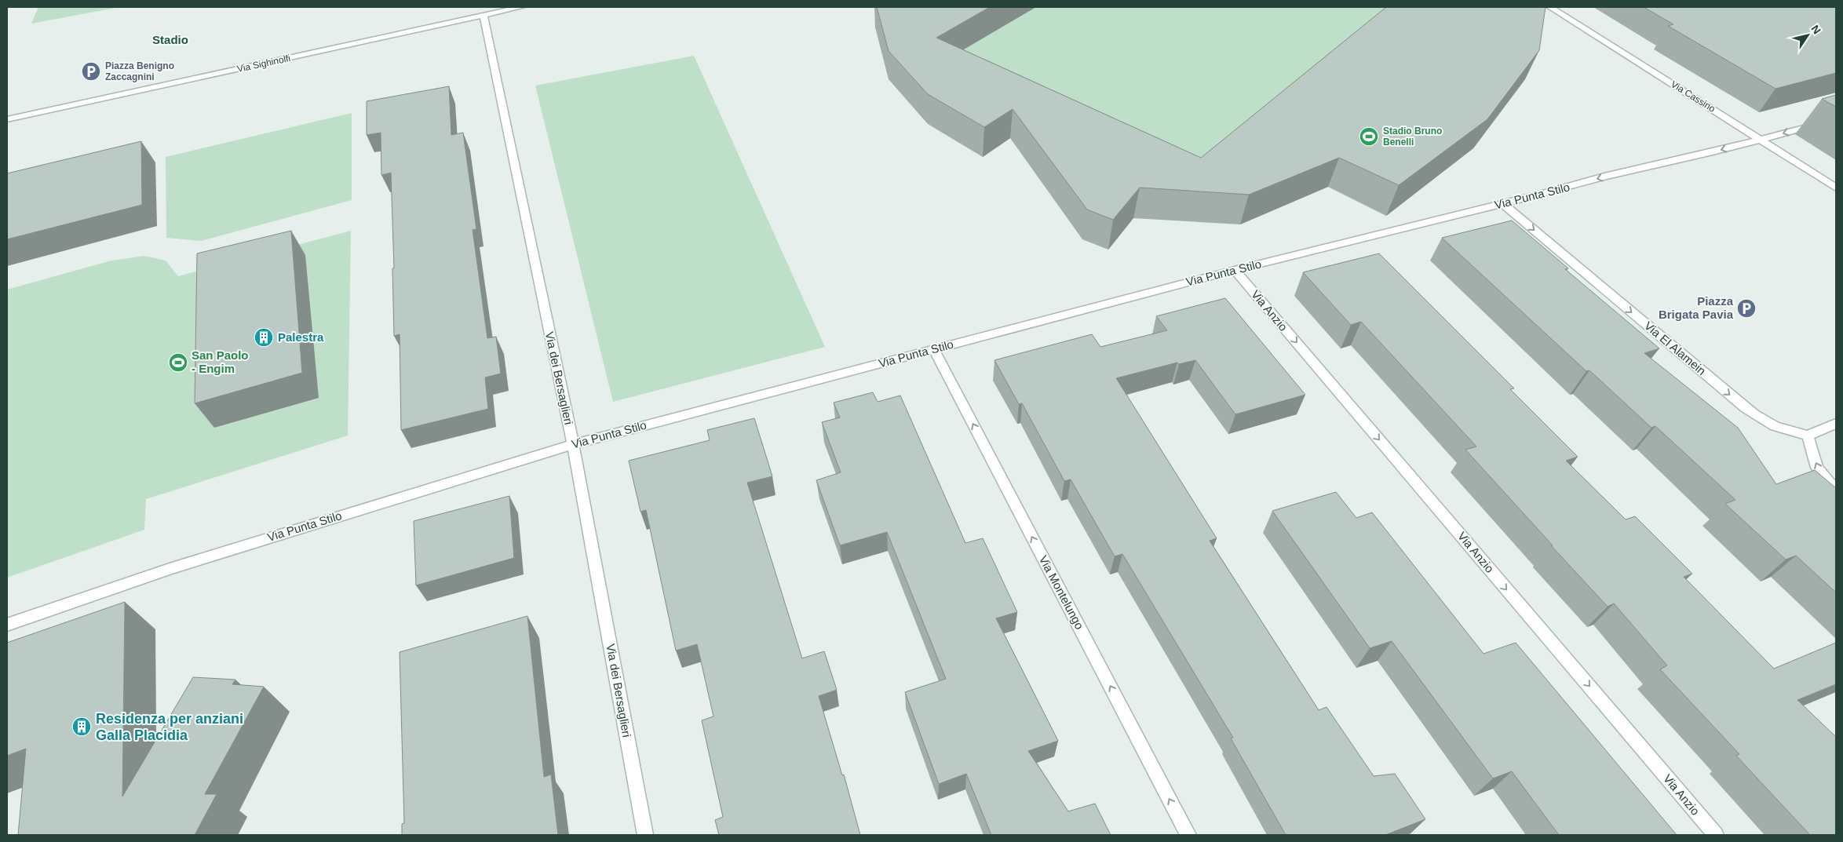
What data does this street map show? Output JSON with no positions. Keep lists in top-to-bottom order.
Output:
{
  "streets": {
    "street": [
      "Via Sighinolfi",
      "Via Cassino",
      "Via Punta Stilo",
      "Via Anzio",
      "Via El Alamein",
      "Via dei Bersaglieri",
      "Via Montelungo"
    ]
  },
  "crossings": [
    ["Via Sighinolfi", "Via dei Bersaglieri"],
    ["Via Cassino", "Via Punta Stilo"],
    ["Via Punta Stilo", "Via Anzio"],
    ["Via Punta Stilo", "Via El Alamein"],
    ["Via Punta Stilo", "Via dei Bersaglieri"],
    ["Via Punta Stilo", "Via Montelungo"]
  ],
  "one_way": ["Via Anzio", "Via El Alamein", "Via Montelungo"],
  "districts": ["Stadio"],
  "places": {
    "parking": ["Piazza Benigno Zaccagnini", "Piazza Brigata Pavia"],
    "sports": ["Stadio Bruno Benelli", "San Paolo - Engim"],
    "building": ["Palestra", "Residenza per anziani Galla Placidia"]
  },
  "north": "top right"
}
